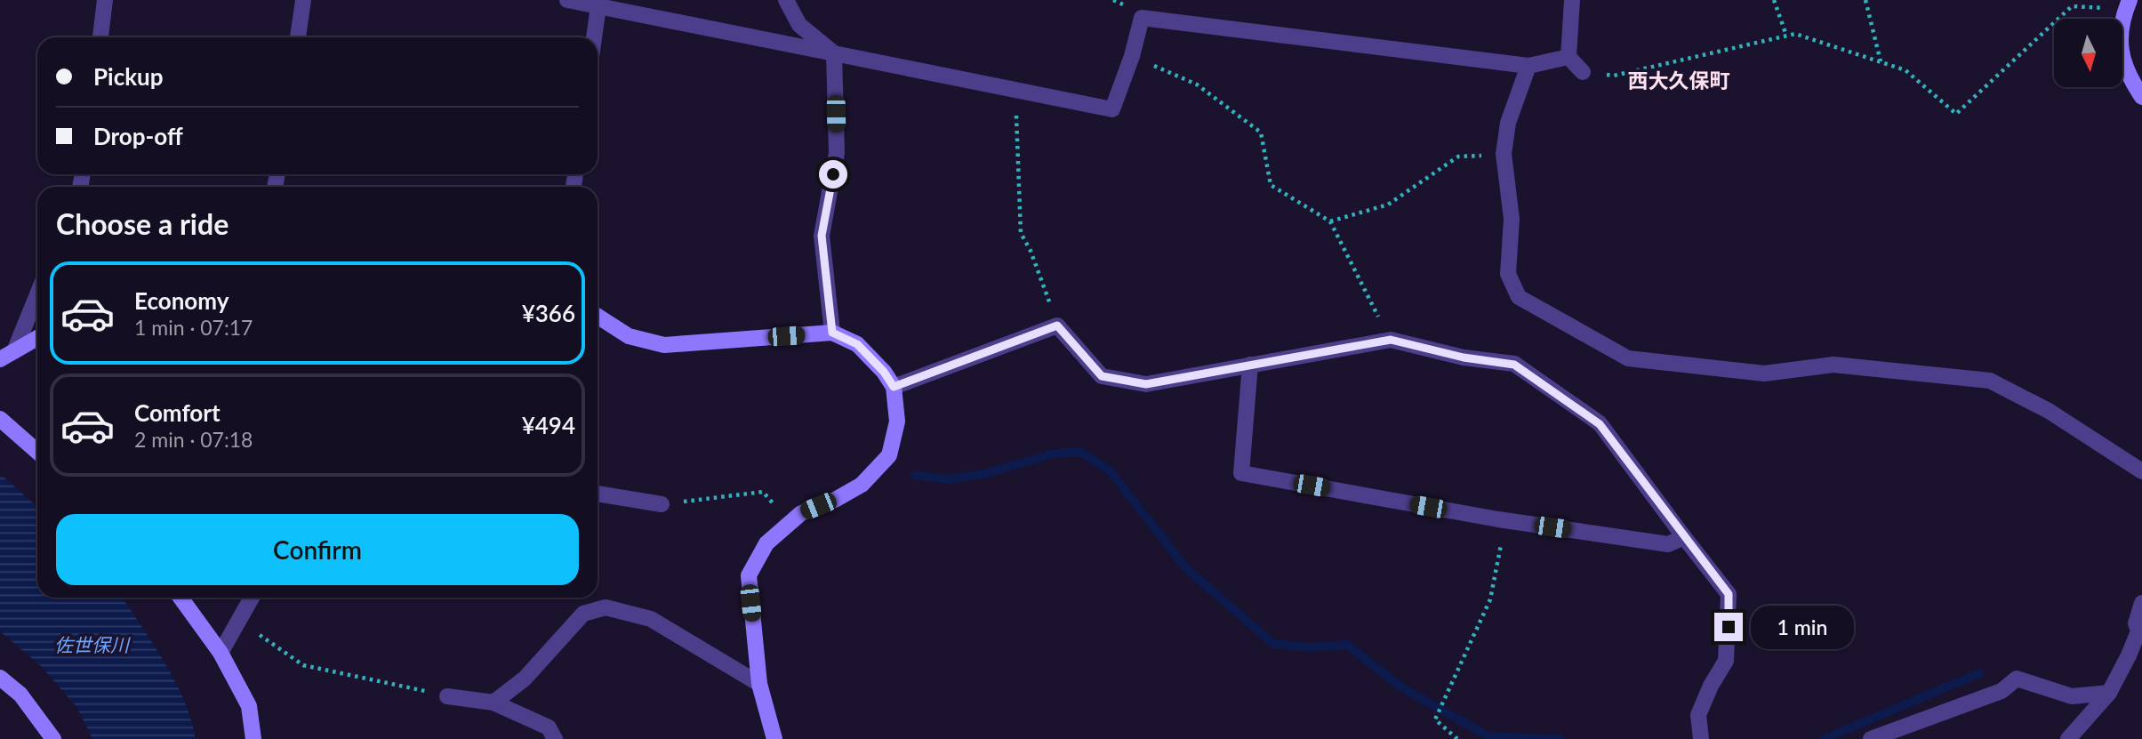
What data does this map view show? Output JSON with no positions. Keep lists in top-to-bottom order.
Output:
{
  "districts": ["西大久保町"],
  "water": ["佐世保川"],
  "north": "bottom",
  "page": {
    "banner": ["Pickup", "Drop-off"],
    "heading": "Choose a ride",
    "list": [
      {
        "name": "Economy",
        "note": "1 min · 07:17",
        "value": "¥366"
      },
      {
        "name": "Comfort",
        "note": "2 min · 07:18",
        "value": "¥494"
      }
    ],
    "buttons": "Confirm",
    "bubble": "1 min"
  }
}
